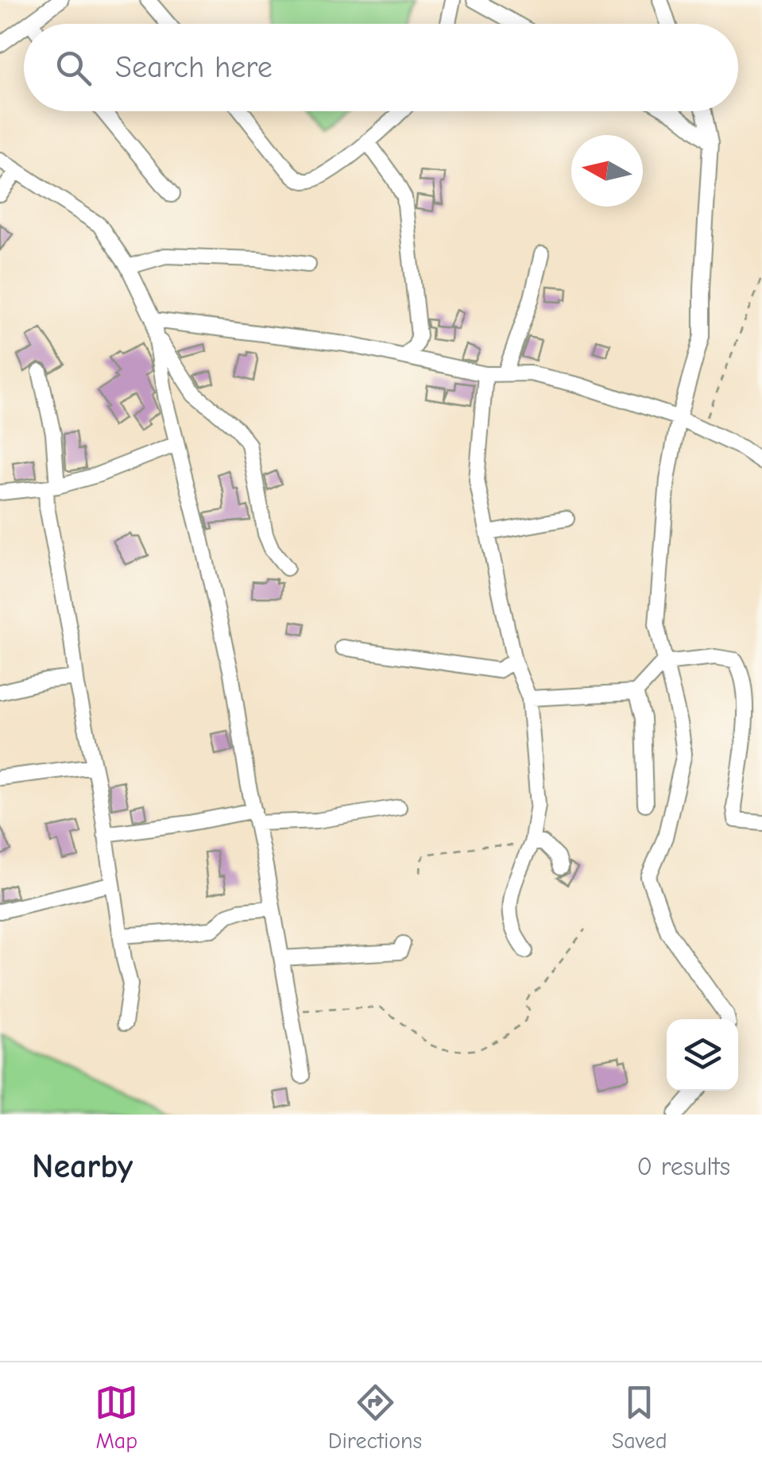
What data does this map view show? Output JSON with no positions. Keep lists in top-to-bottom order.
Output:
{
  "north": "left",
  "page": {
    "search": "Search here",
    "heading": ["Nearby", "0 results"],
    "nav": ["Map", "Directions", "Saved"]
  }
}
